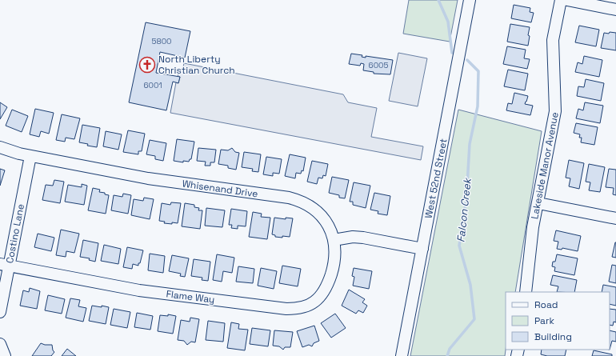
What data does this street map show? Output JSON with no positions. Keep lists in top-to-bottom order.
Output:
{
  "streets": {
    "street": [
      "Lakeside Manor Avenue",
      "West 52nd Street",
      "Whisenand Drive",
      "Costino Lane",
      "Flame Way"
    ]
  },
  "crossings": [
    ["Whisenand Drive", "Costino Lane"],
    ["Whisenand Drive", "Flame Way"],
    ["Costino Lane", "Flame Way"]
  ],
  "water": ["Falcon Creek"],
  "places": {
    "church": ["North Liberty Christian Church"]
  },
  "house_numbers": ["5800", "6005", "6001"],
  "legend": ["Road", "Park", "Building"]
}
